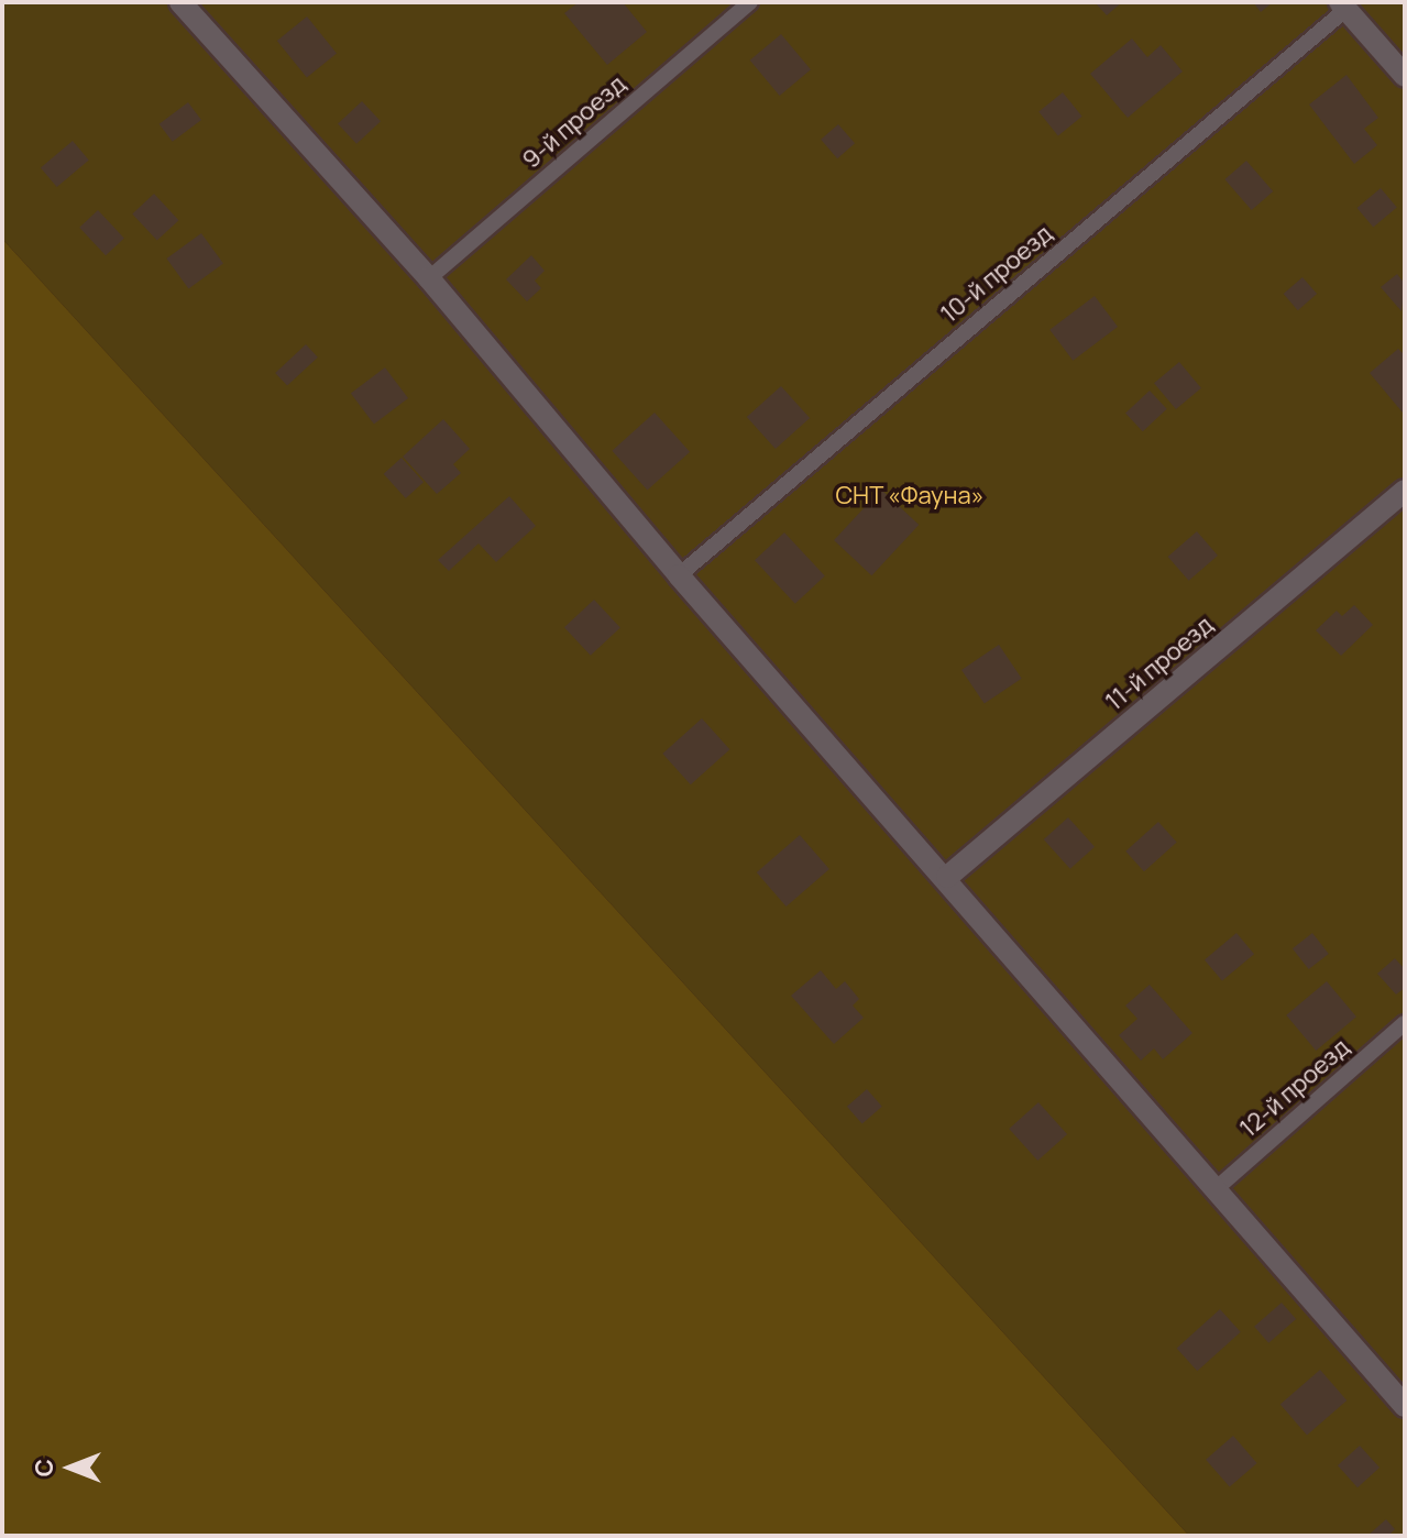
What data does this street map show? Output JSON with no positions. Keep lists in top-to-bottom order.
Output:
{
  "streets": {
    "street": ["11-й проезд"],
    "lane": ["9-й проезд", "10-й проезд", "12-й проезд"]
  },
  "parks": ["СНТ «Фауна»"],
  "north": "left"
}
